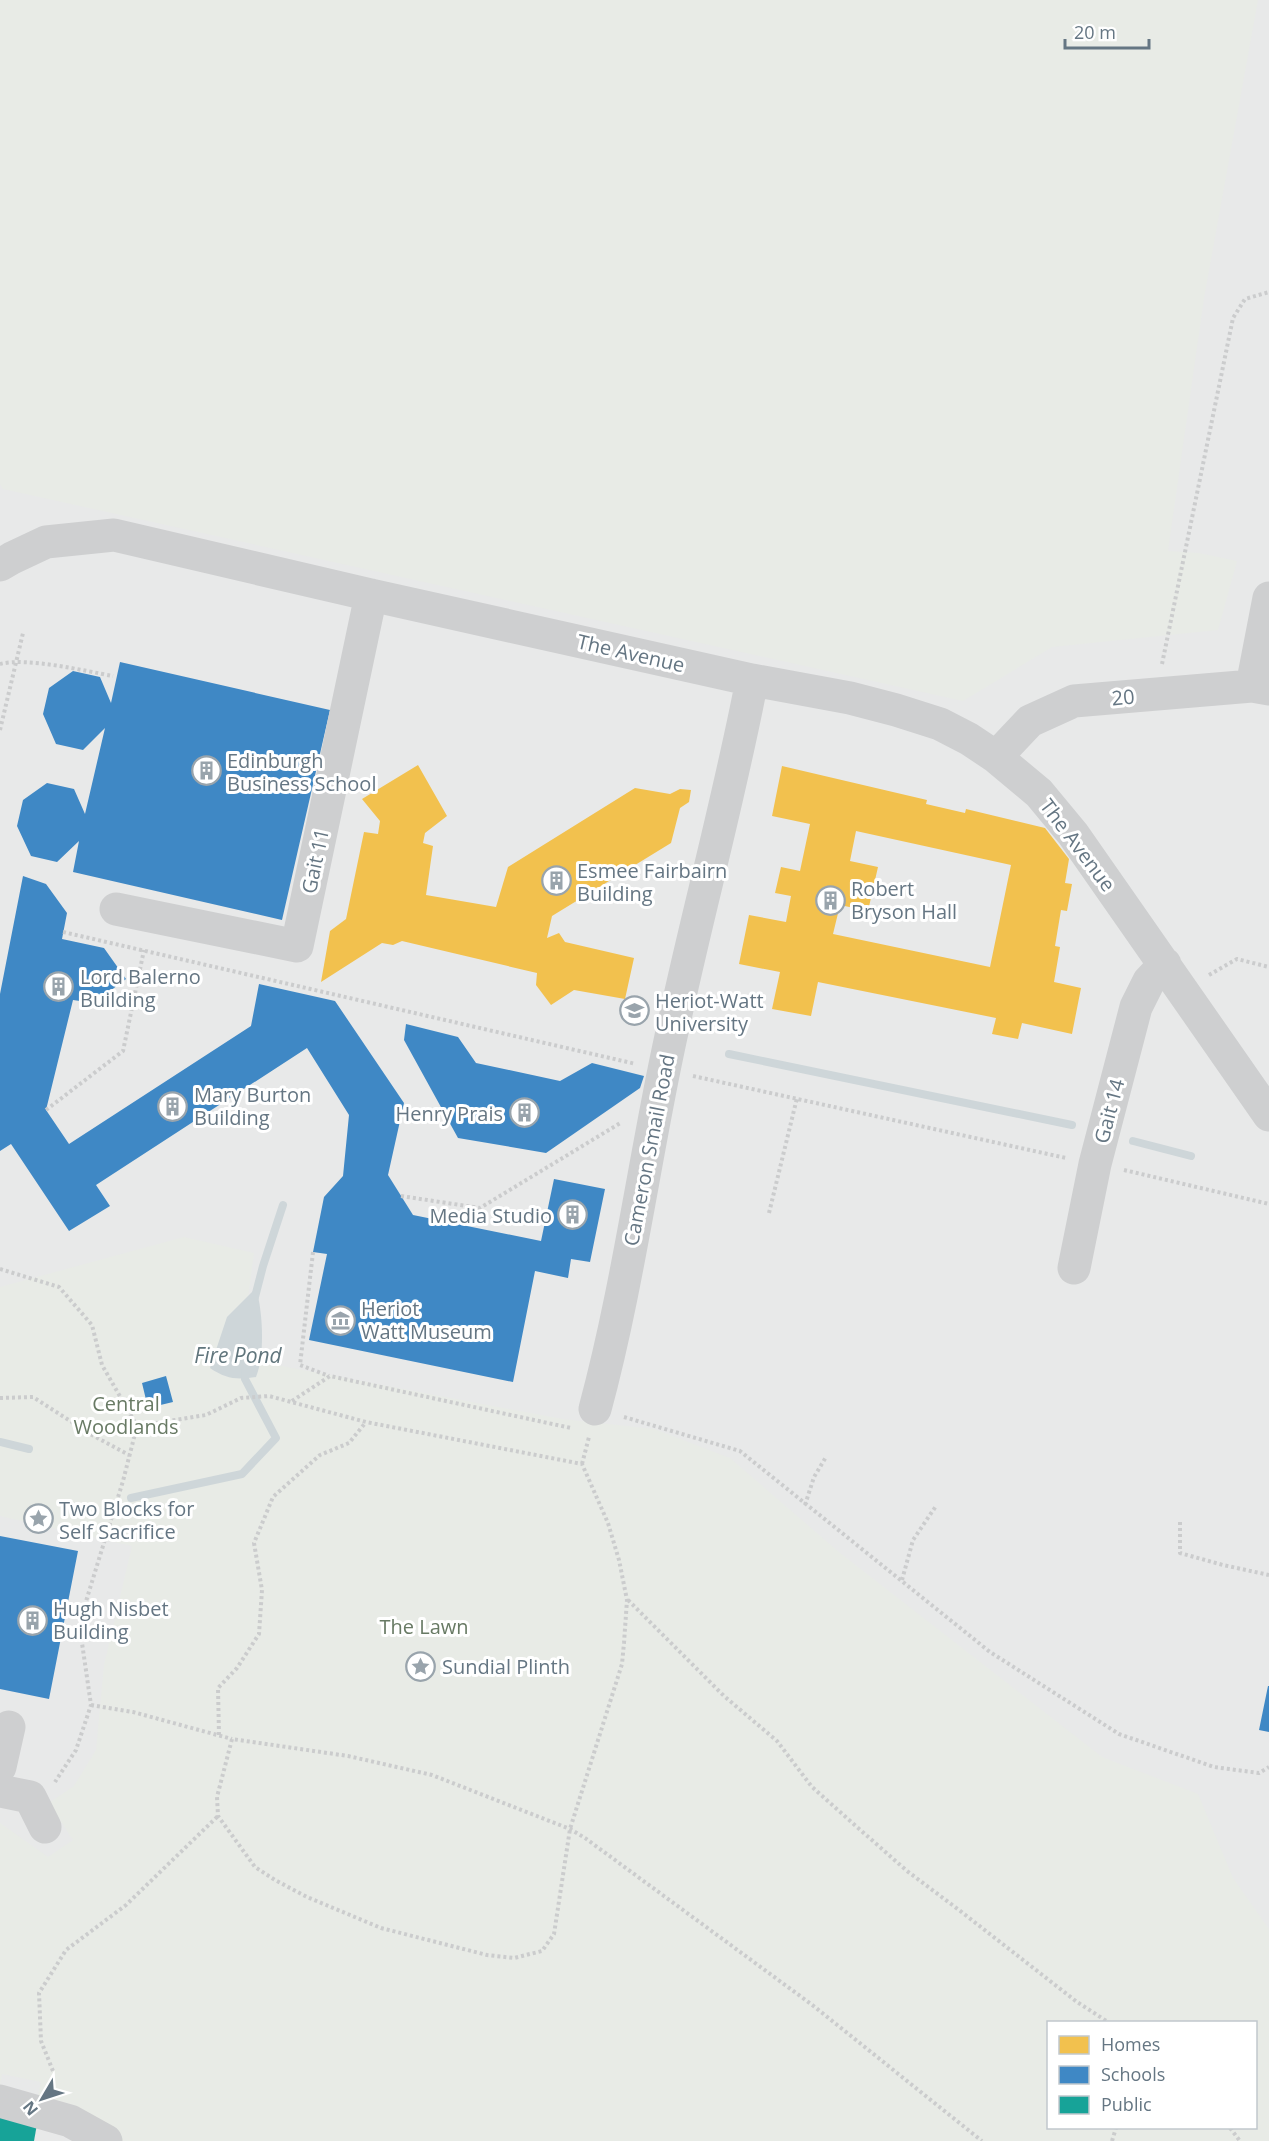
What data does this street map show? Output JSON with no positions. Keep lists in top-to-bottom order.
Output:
{
  "streets": {
    "street": [
      "The Avenue",
      "20",
      "Gait 11",
      "Gait 14",
      "Cameron Smail Road"
    ]
  },
  "crossings": [
    ["The Avenue", "20"],
    ["The Avenue", "Gait 11"],
    ["The Avenue", "Gait 14"],
    ["The Avenue", "Cameron Smail Road"]
  ],
  "water": ["Fire Pond"],
  "parks": ["Central Woodlands", "The Lawn"],
  "places": {
    "building": [
      "Edinburgh Business School",
      "Esmee Fairbairn Building",
      "Robert Bryson Hall",
      "Lord Balerno Building",
      "Mary Burton Building",
      "Henry Prais",
      "Media Studio",
      "Hugh Nisbet Building"
    ],
    "school or university": ["Heriot-Watt University"],
    "museum": ["Heriot Watt Museum"],
    "place": ["Two Blocks for Self Sacrifice", "Sundial Plinth"]
  },
  "legend": ["Homes", "Schools", "Public"],
  "scale_bar": "20 m",
  "north": "bottom left"
}
